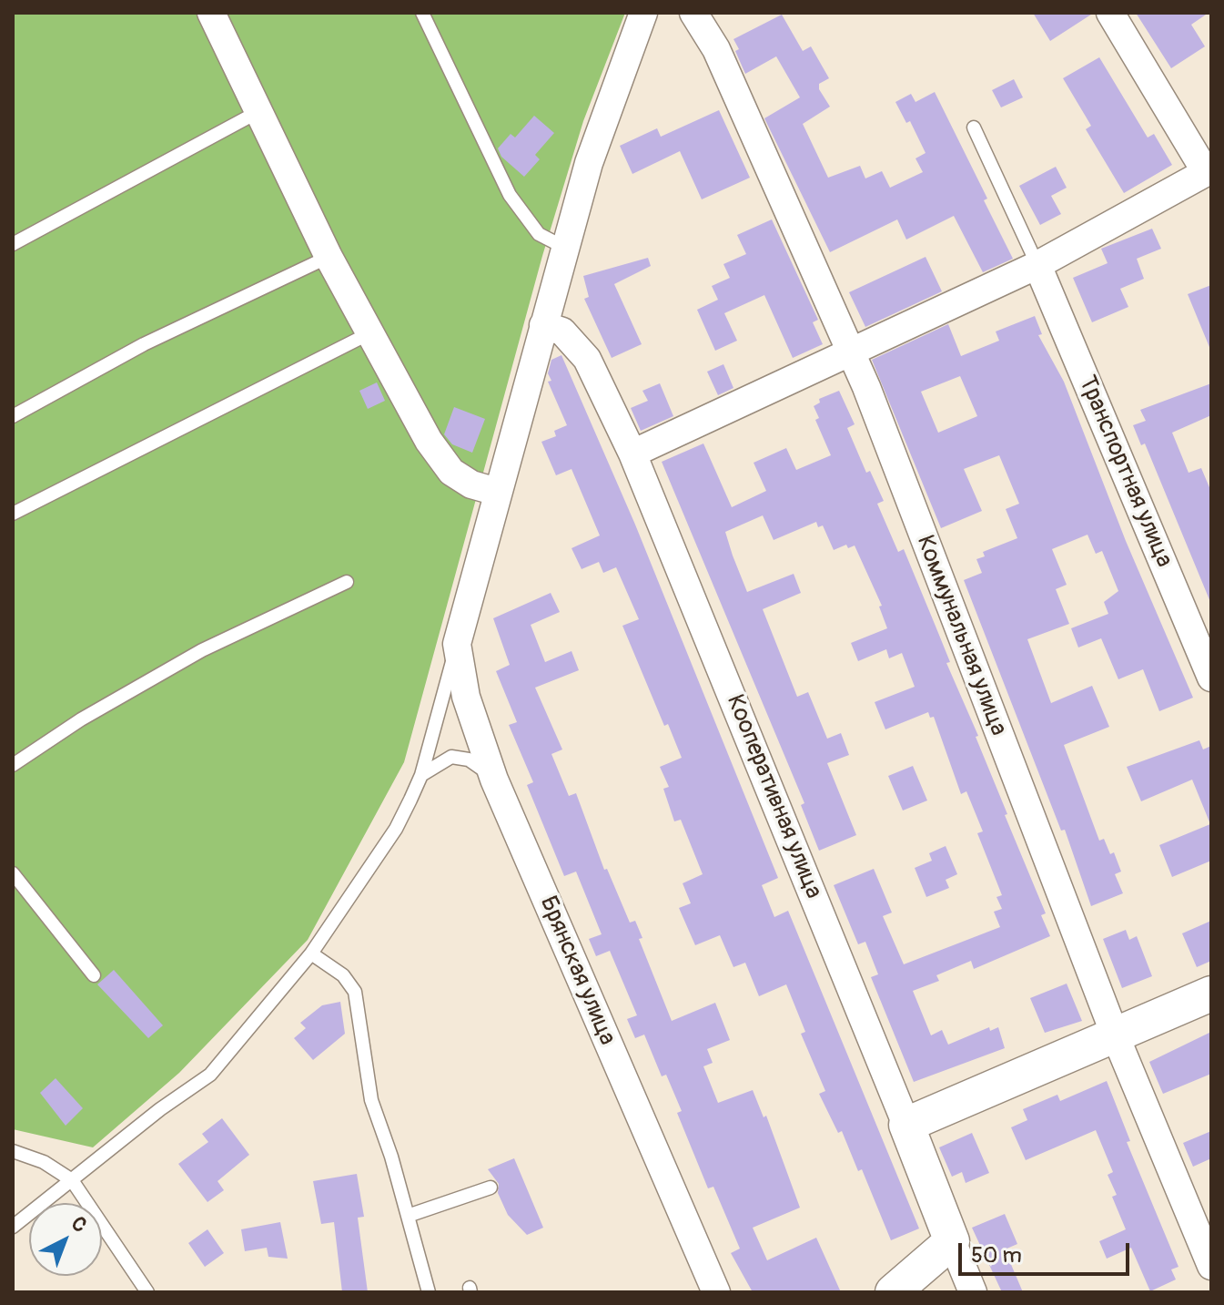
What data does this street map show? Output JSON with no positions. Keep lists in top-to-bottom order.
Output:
{
  "streets": {
    "street": [
      "Транспортная улица",
      "Коммунальная улица",
      "Кооперативная улица",
      "Брянская улица"
    ]
  },
  "scale_bar": "50 m",
  "north": "top right"
}
